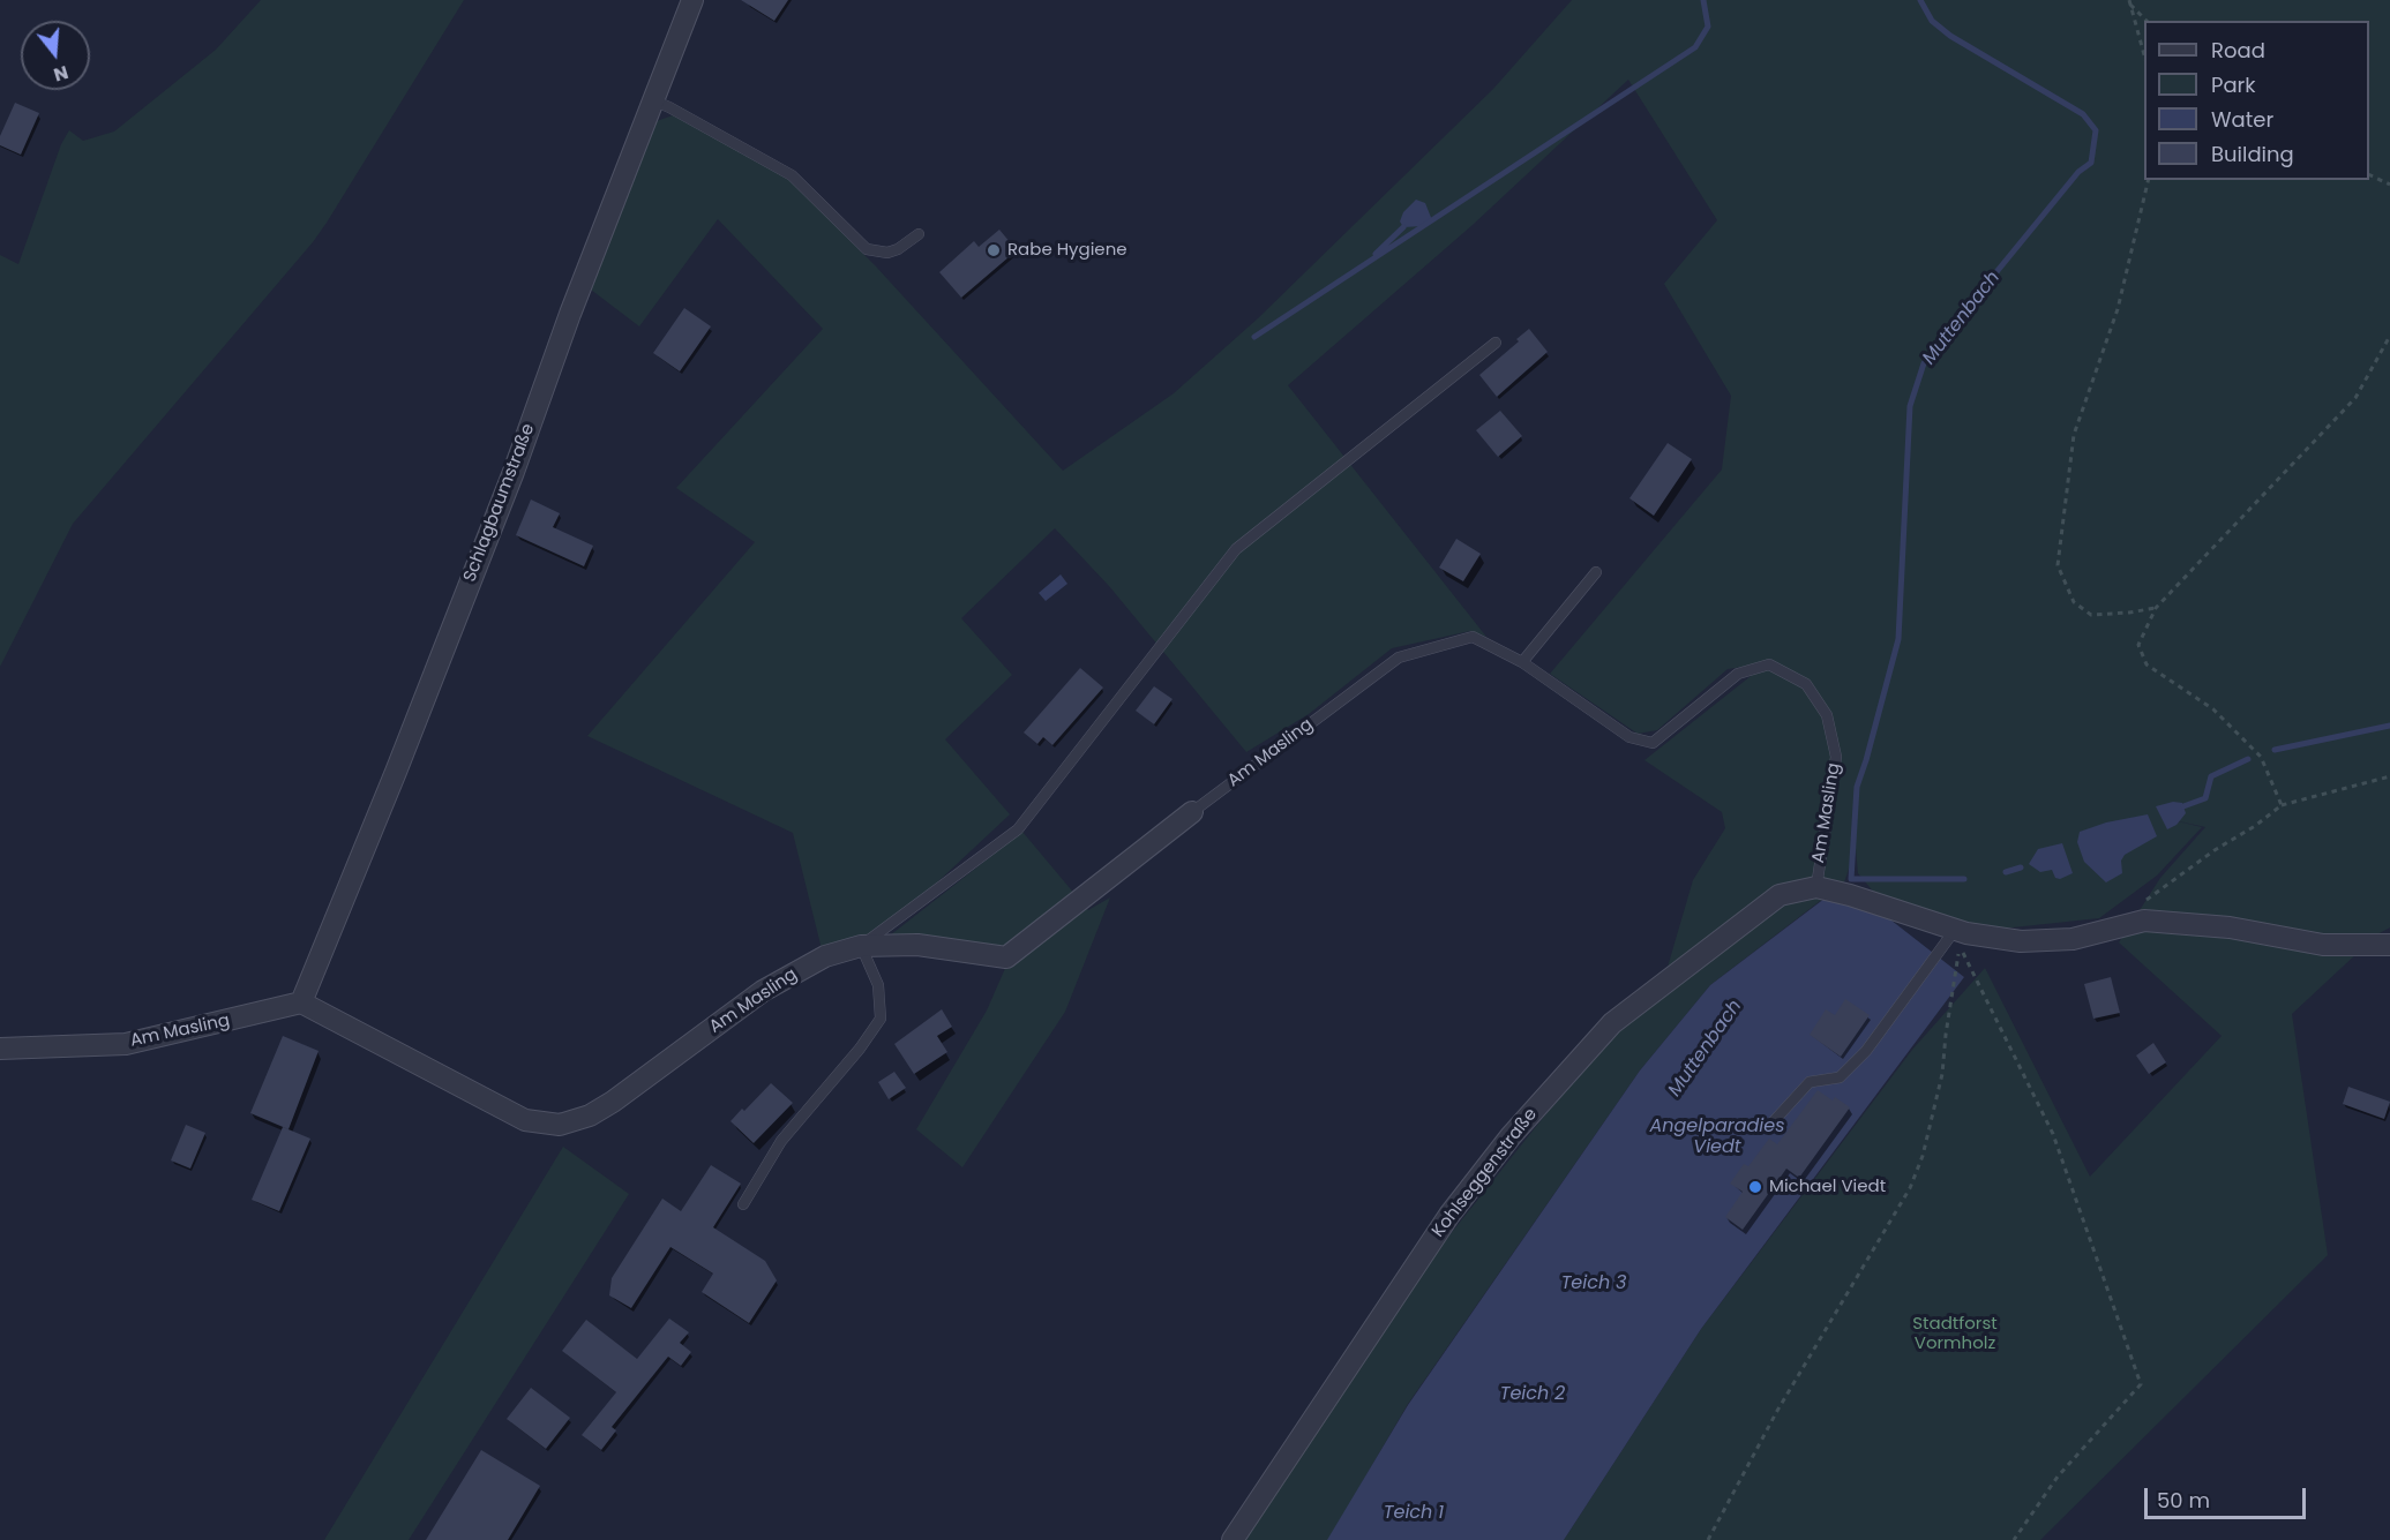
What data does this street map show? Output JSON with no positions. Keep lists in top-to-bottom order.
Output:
{
  "streets": {
    "street": ["Schlagbaumstraße", "Am Masling", "Kohlseggenstraße"]
  },
  "crossings": [
    ["Schlagbaumstraße", "Am Masling"],
    ["Am Masling", "Kohlseggenstraße"]
  ],
  "water": [
    "Muttenbach",
    "Angelparadies Viedt",
    "Teich 3",
    "Teich 2",
    "Teich 1"
  ],
  "parks": ["Stadtforst Vormholz"],
  "places": ["Rabe Hygiene", "Michael Viedt"],
  "legend": [
    "Road",
    "Park",
    "Water",
    "Building"
  ],
  "scale_bar": "50 m",
  "north": "bottom"
}
